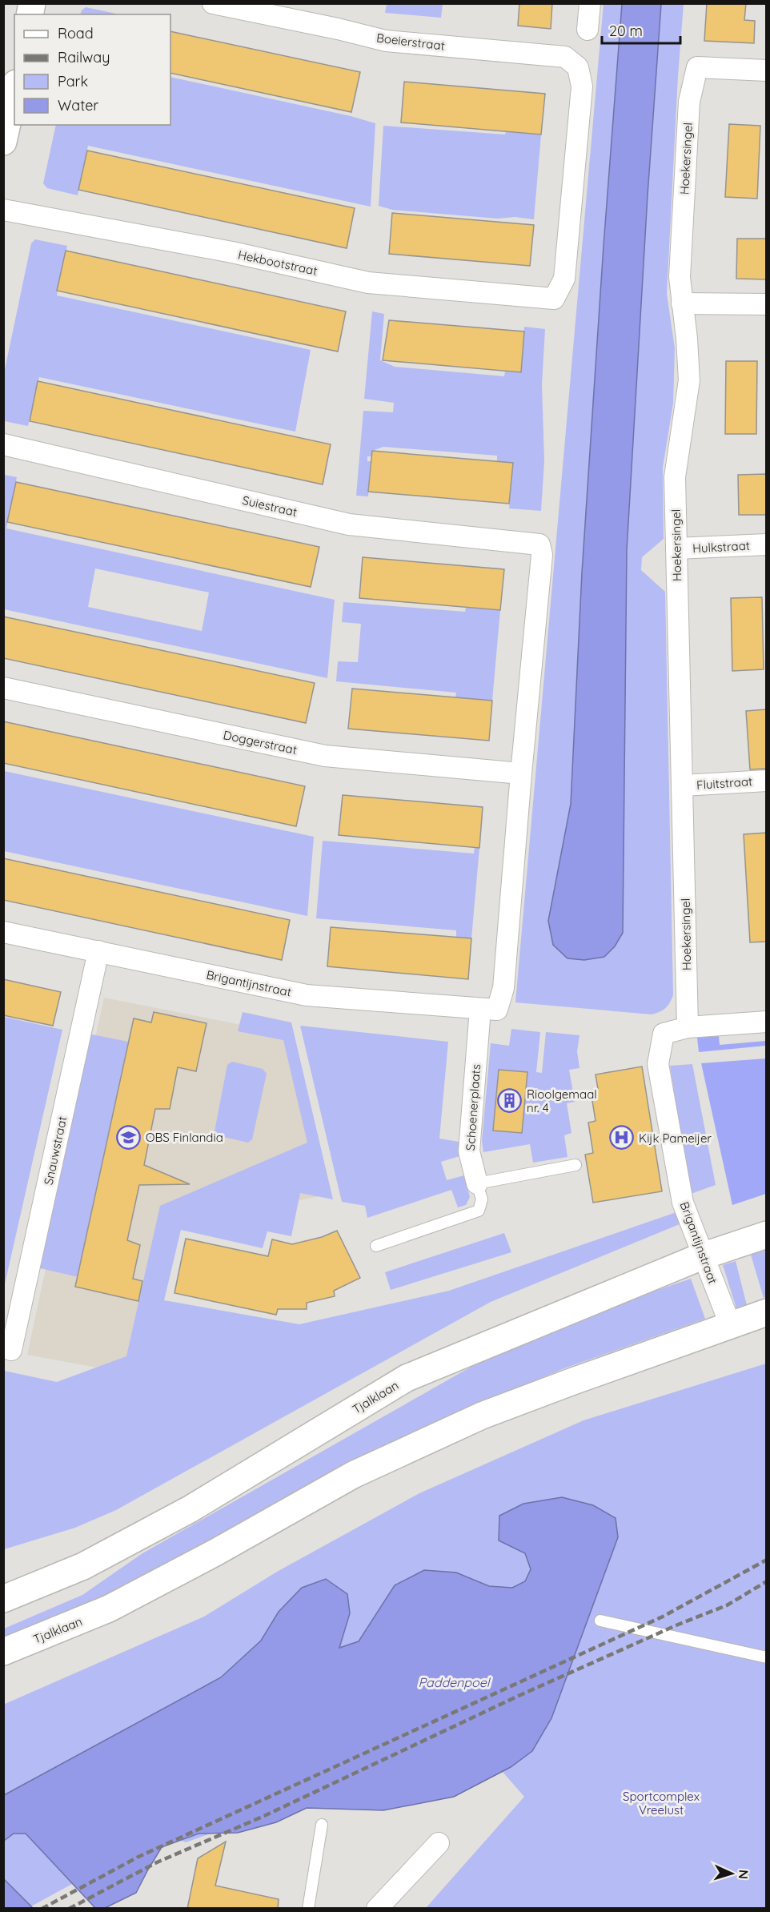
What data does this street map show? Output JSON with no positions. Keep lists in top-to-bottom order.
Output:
{
  "streets": {
    "main road": ["Tjalklaan"],
    "street": [
      "Boeierstraat",
      "Hoekersingel",
      "Hekbootstraat",
      "Suiestraat",
      "Hulkstraat",
      "Doggerstraat",
      "Fluitstraat",
      "Brigantijnstraat",
      "Schoenerplaats",
      "Snauwstraat"
    ]
  },
  "crossings": [
    ["Boeierstraat", "Hekbootstraat"],
    ["Hoekersingel", "Hulkstraat"],
    ["Hoekersingel", "Fluitstraat"],
    ["Hoekersingel", "Brigantijnstraat"],
    ["Suiestraat", "Doggerstraat"],
    ["Brigantijnstraat", "Schoenerplaats"],
    ["Brigantijnstraat", "Snauwstraat"],
    ["Brigantijnstraat", "Tjalklaan"]
  ],
  "water": ["Paddenpoel"],
  "parks": ["Sportcomplex Vreelust"],
  "places": {
    "building": ["Rioolgemaal nr. 4"],
    "school or university": ["OBS Finlandia"],
    "hospital": ["Kijk Pameijer"]
  },
  "legend": [
    "Road",
    "Railway",
    "Park",
    "Water"
  ],
  "scale_bar": "20 m",
  "north": "right"
}
